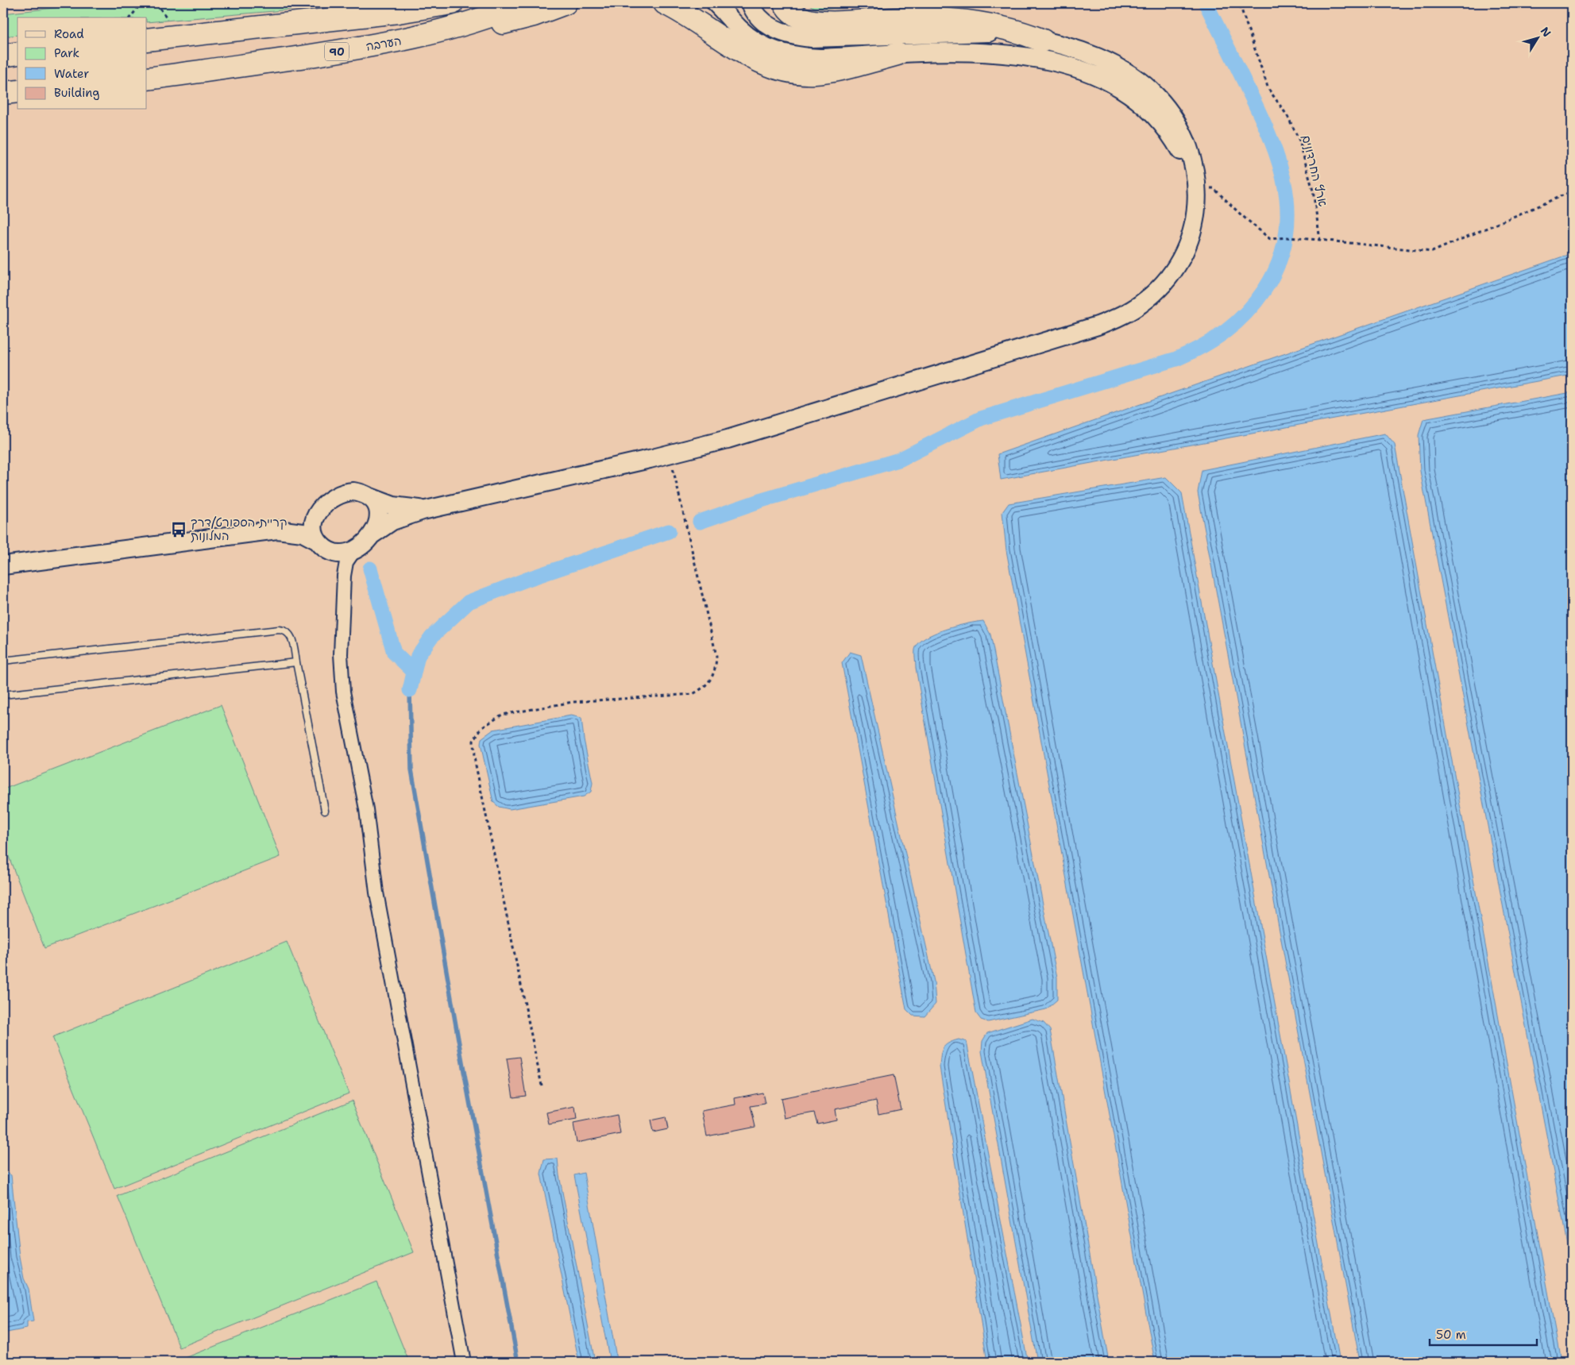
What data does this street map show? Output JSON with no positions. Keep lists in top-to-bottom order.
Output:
{
  "streets": {
    "highway": ["הערבה", "90"],
    "path": ["ארץ החרדונים"]
  },
  "places": {
    "bus stop": ["קריית הספורט/דרך המלונות"]
  },
  "legend": [
    "Road",
    "Park",
    "Water",
    "Building"
  ],
  "scale_bar": "50 m",
  "north": "top right"
}
